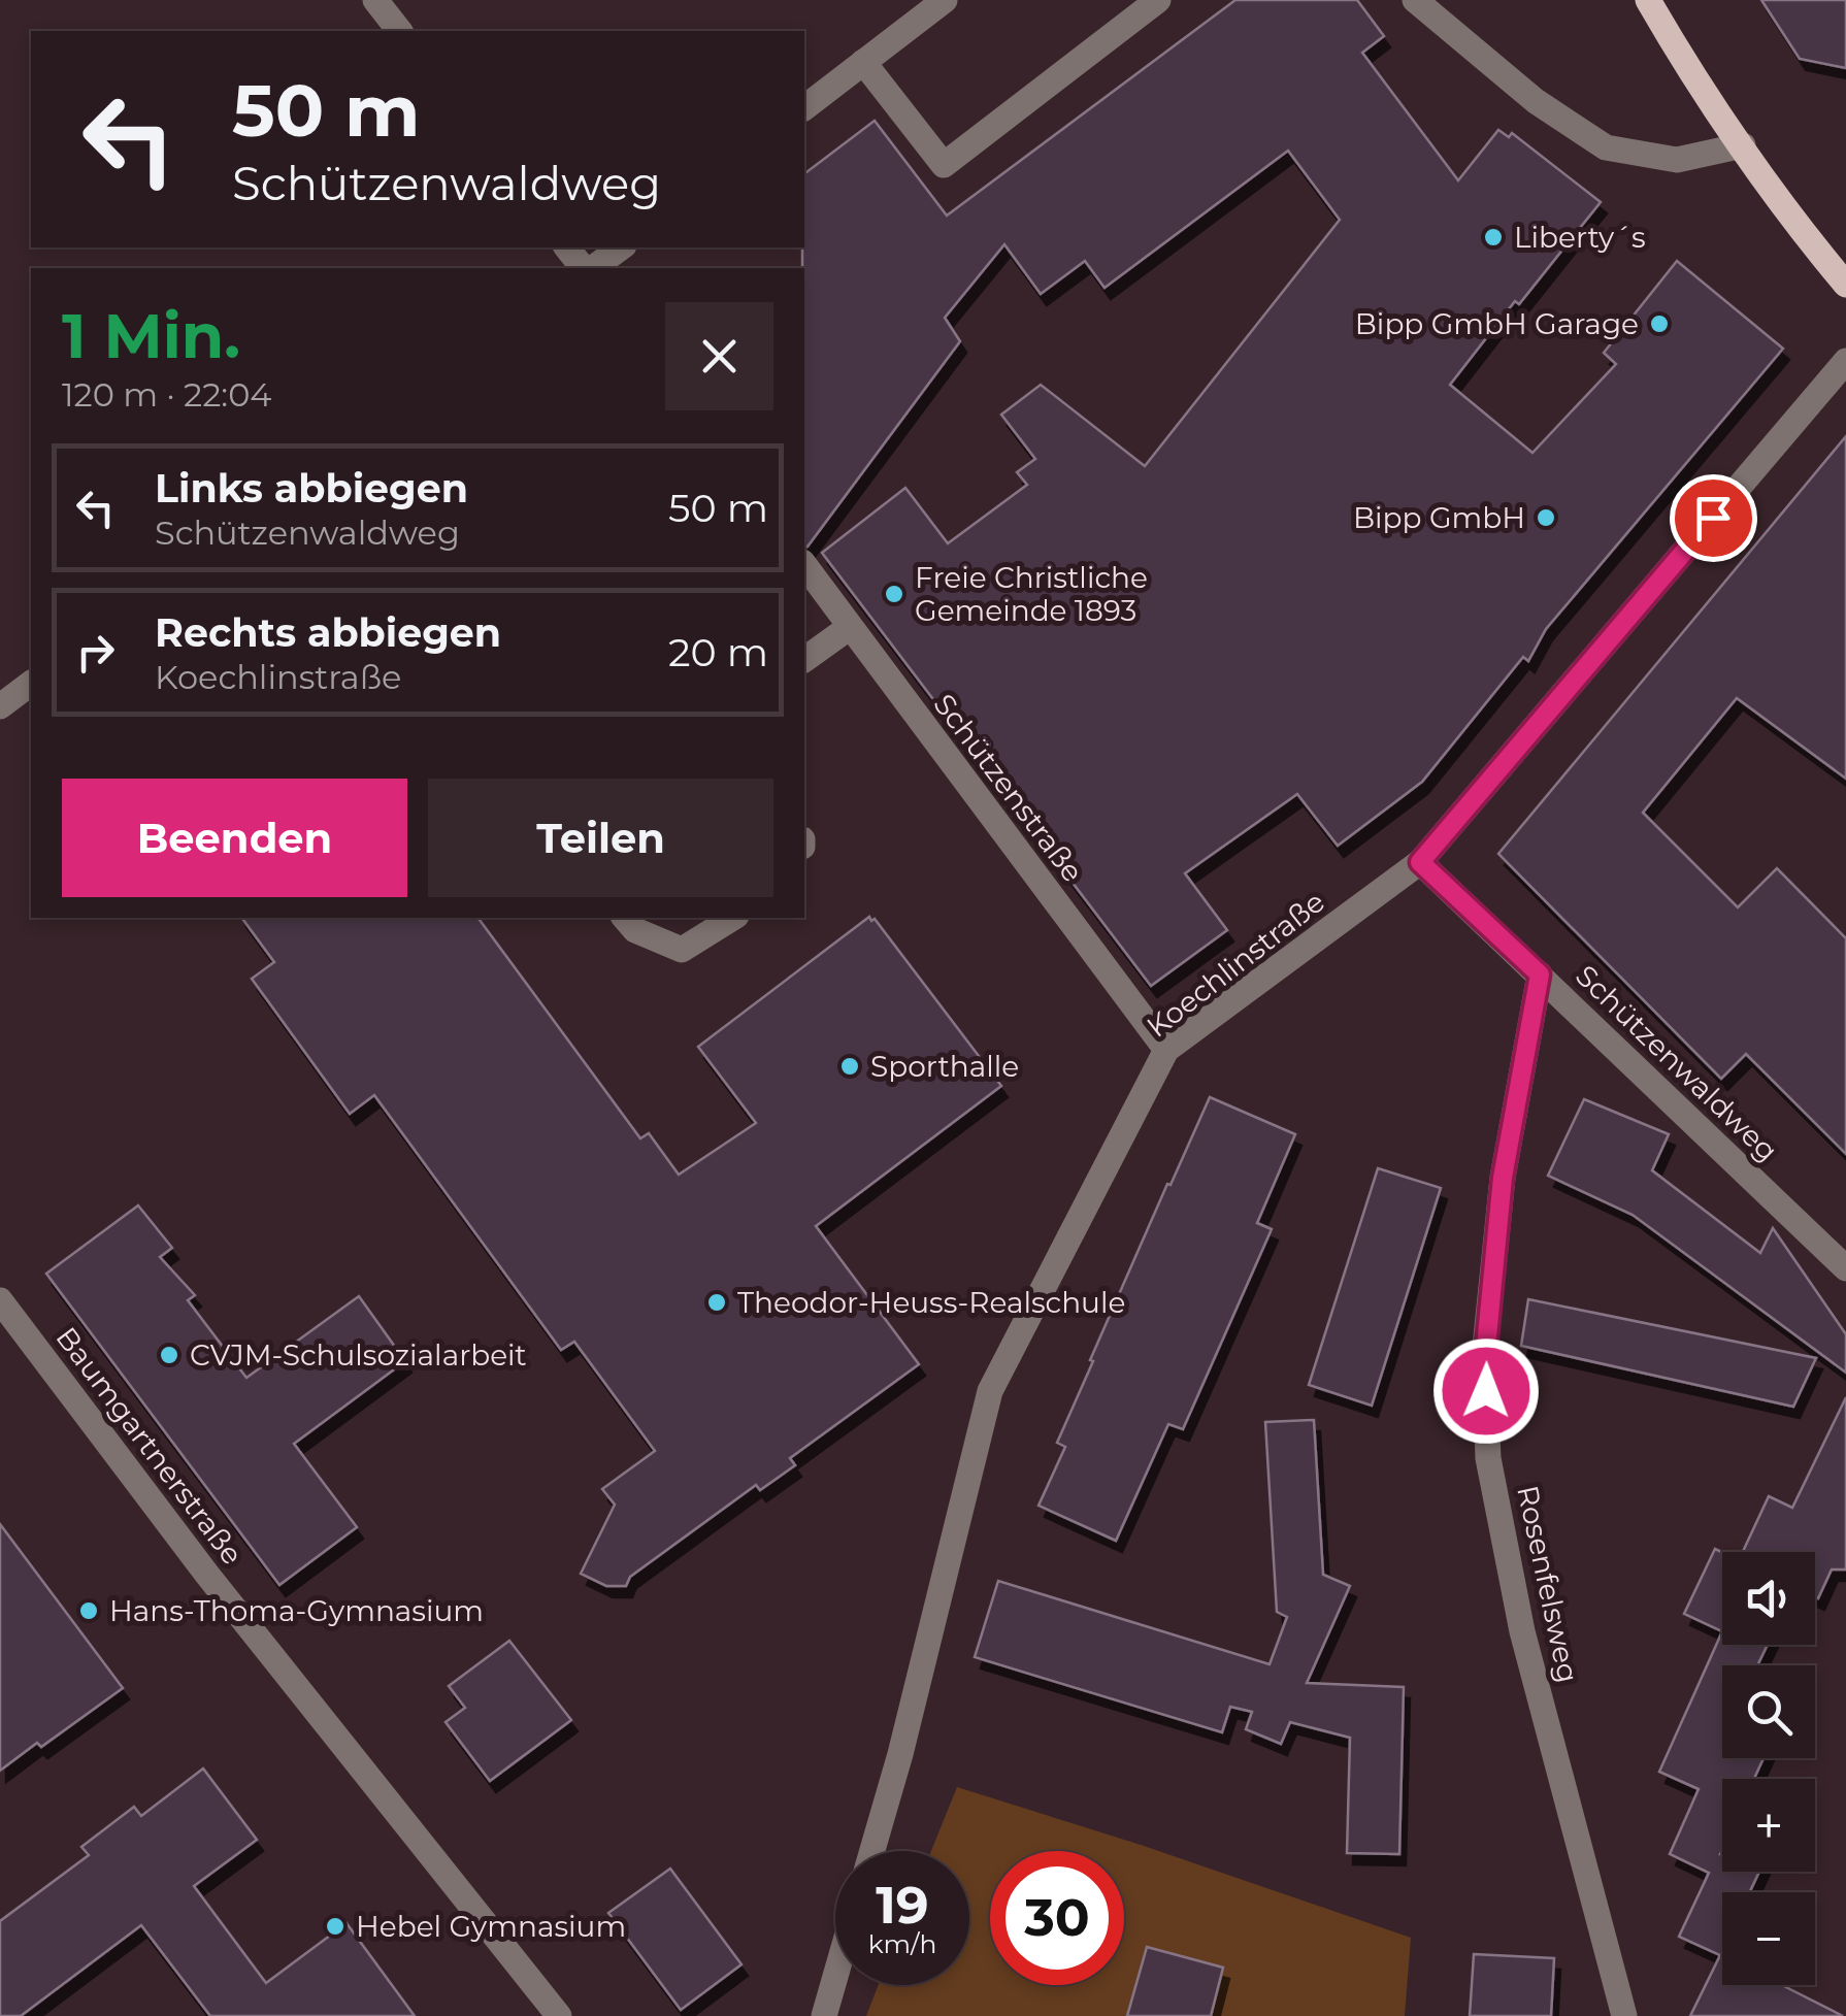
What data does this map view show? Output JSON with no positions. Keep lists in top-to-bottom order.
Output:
{
  "streets": {
    "street": [
      "Schützenstraße",
      "Koechlinstraße",
      "Schützenwaldweg",
      "Baumgartnerstraße",
      "Rosenfelsweg"
    ]
  },
  "crossings": [
    ["Schützenstraße", "Koechlinstraße"],
    ["Koechlinstraße", "Schützenwaldweg"],
    ["Schützenwaldweg", "Rosenfelsweg"]
  ],
  "places": [
    "Liberty´s",
    "Bipp GmbH Garage",
    "Bipp GmbH",
    "Freie Christliche Gemeinde 1893",
    "Sporthalle",
    "Theodor-Heuss-Realschule",
    "CVJM-Schulsozialarbeit",
    "Hans-Thoma-Gymnasium",
    "Hebel Gymnasium"
  ],
  "page": {
    "turn": ["50 m", "Schützenwaldweg"],
    "heading": ["1 Min.", "120 m · 22:04"],
    "list": [
      {
        "name": "Links abbiegen",
        "note": "Schützenwaldweg",
        "value": "50 m"
      },
      {
        "name": "Rechts abbiegen",
        "note": "Koechlinstraße",
        "value": "20 m"
      }
    ],
    "buttons": ["Beenden", "Teilen"],
    "map_buttons": ["+", "−"],
    "speed": "19 km/h",
    "limit": "30"
  }
}
